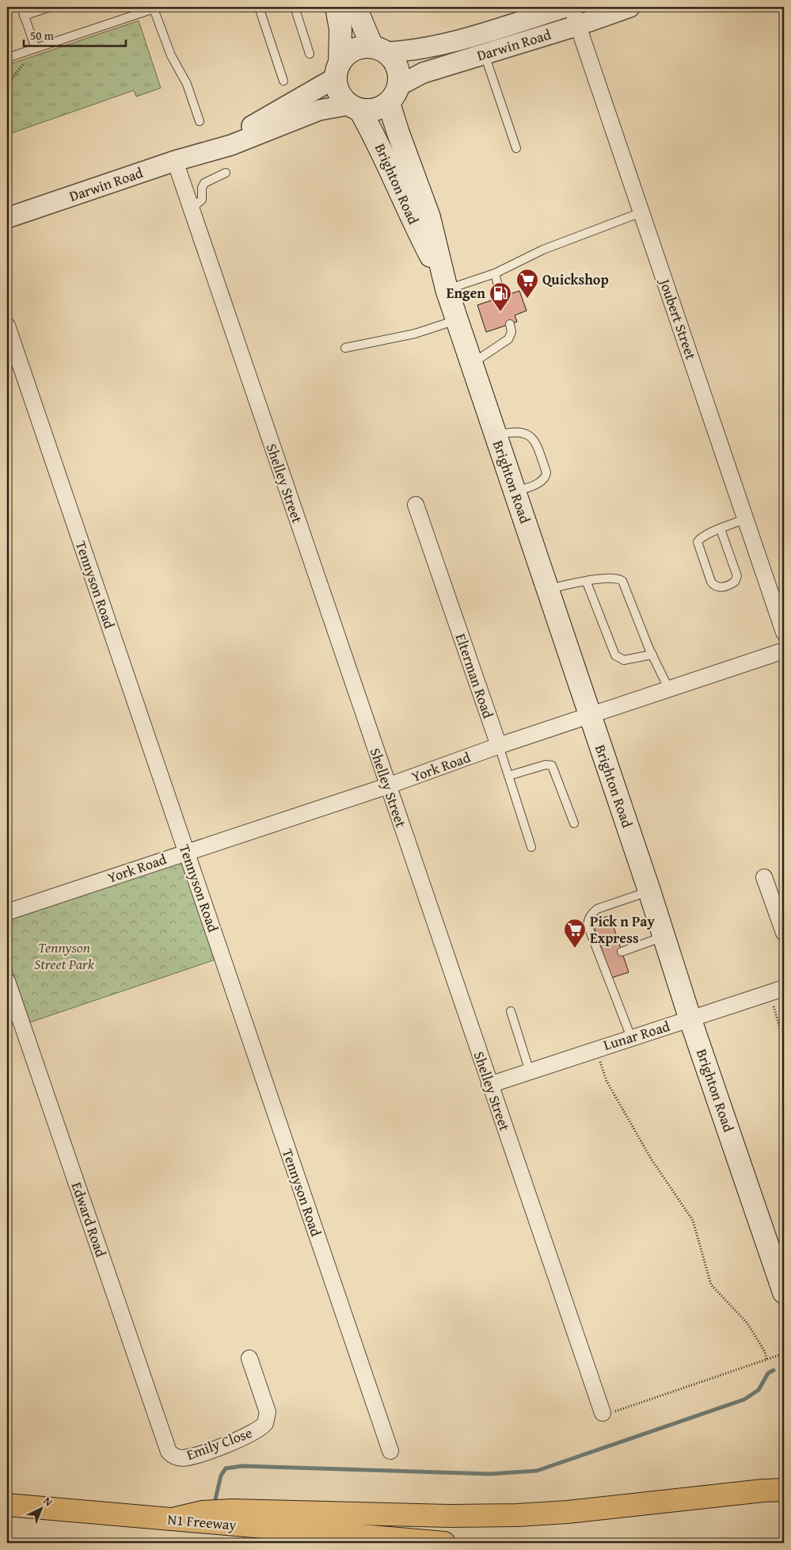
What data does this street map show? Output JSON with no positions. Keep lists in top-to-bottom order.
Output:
{
  "streets": {
    "highway": ["N1 Freeway"],
    "main road": ["Brighton Road"],
    "street": [
      "Darwin Road",
      "Joubert Street",
      "Shelley Street",
      "Tennyson Road",
      "Elterman Road",
      "York Road",
      "Lunar Road",
      "Edward Road",
      "Emily Close"
    ]
  },
  "crossings": [
    ["Darwin Road", "Brighton Road"],
    ["Darwin Road", "Joubert Street"],
    ["Darwin Road", "Shelley Street"],
    ["Brighton Road", "York Road"],
    ["Brighton Road", "Lunar Road"],
    ["Shelley Street", "York Road"],
    ["Shelley Street", "Lunar Road"],
    ["Tennyson Road", "York Road"],
    ["Elterman Road", "York Road"],
    ["Edward Road", "Emily Close"]
  ],
  "parks": ["Tennyson Street Park"],
  "places": {
    "supermarket": ["Quickshop", "Pick n Pay Express"],
    "fuel station": ["Engen"]
  },
  "scale_bar": "50 m",
  "north": "top right"
}
